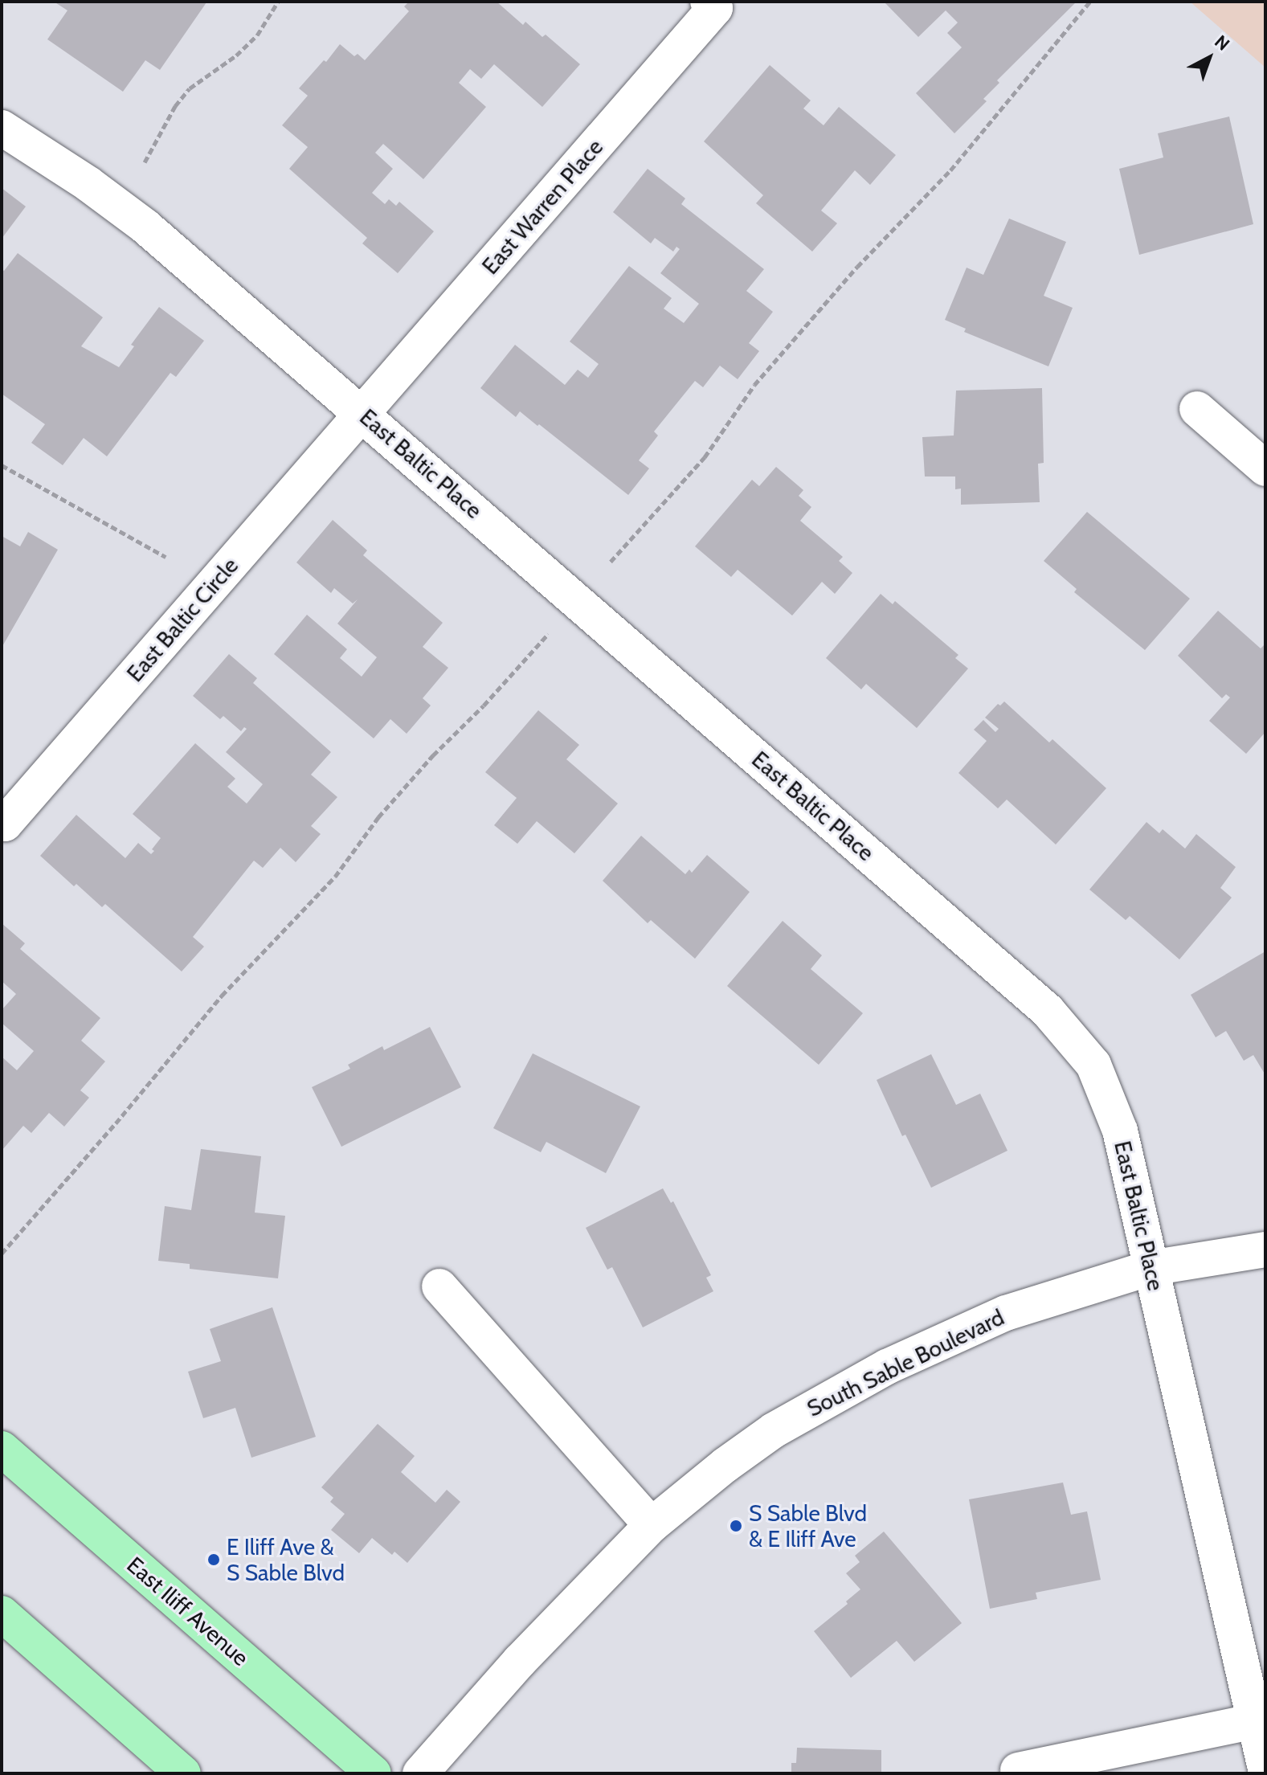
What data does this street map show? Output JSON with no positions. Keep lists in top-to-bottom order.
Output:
{
  "streets": {
    "main road": ["East Iliff Avenue"],
    "street": [
      "East Warren Place",
      "East Baltic Place",
      "East Baltic Circle",
      "South Sable Boulevard"
    ]
  },
  "crossings": [
    ["East Warren Place", "East Baltic Place"],
    ["East Warren Place", "East Baltic Circle"],
    ["East Baltic Place", "East Baltic Circle"],
    ["East Baltic Place", "South Sable Boulevard"]
  ],
  "places": ["S Sable Blvd & E Iliff Ave", "E Iliff Ave & S Sable Blvd"],
  "north": "top right"
}
